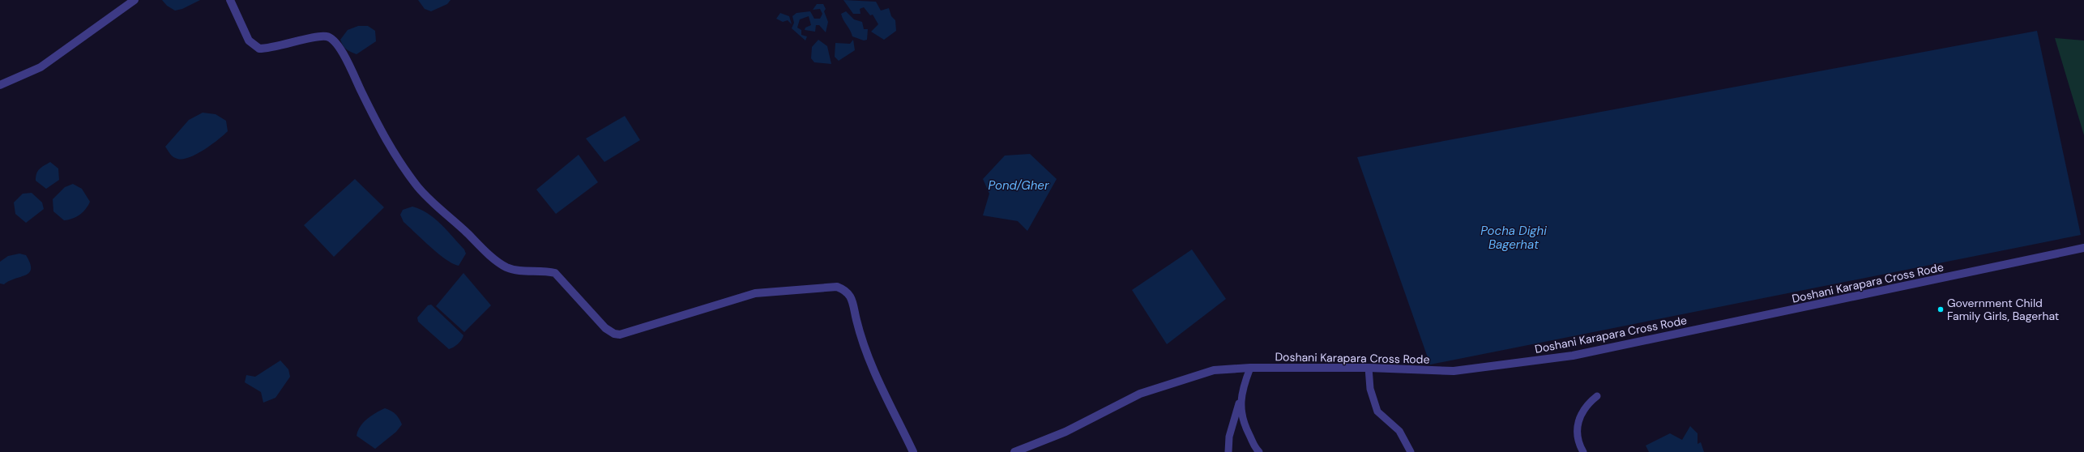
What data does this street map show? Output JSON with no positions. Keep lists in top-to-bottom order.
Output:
{
  "streets": {
    "street": ["Doshani Karapara Cross Rode"]
  },
  "water": ["Pond/Gher", "Pocha Dighi Bagerhat"],
  "places": ["Government Child Family Girls, Bagerhat"]
}
